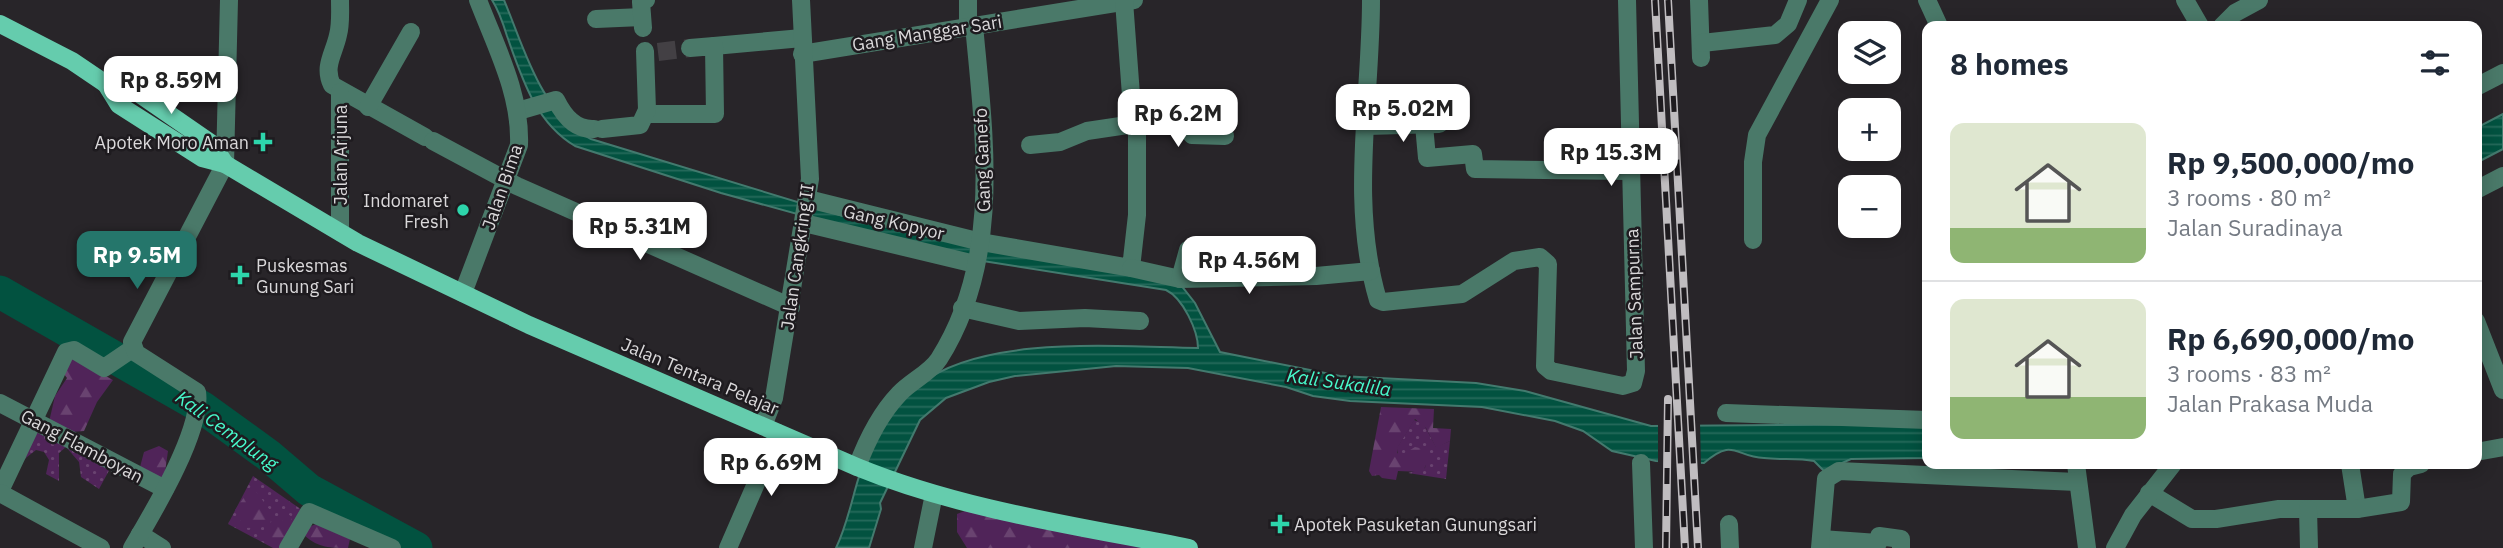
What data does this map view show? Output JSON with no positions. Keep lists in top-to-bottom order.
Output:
{
  "streets": {
    "main road": ["Jalan Tentara Pelajar"],
    "street": [
      "Gang Manggar Sari",
      "Jalan Arjuna",
      "Gang Ganefo",
      "Jalan Bima",
      "Gang Kopyor",
      "Jalan Cangkring II",
      "Jalan Sampurna",
      "Gang Flamboyan"
    ]
  },
  "crossings": [
    ["Gang Manggar Sari", "Gang Ganefo"],
    ["Gang Manggar Sari", "Jalan Cangkring II"],
    ["Jalan Arjuna", "Jalan Tentara Pelajar"],
    ["Gang Ganefo", "Gang Kopyor"],
    ["Gang Ganefo", "Jalan Tentara Pelajar"],
    ["Jalan Bima", "Jalan Tentara Pelajar"],
    ["Gang Kopyor", "Jalan Cangkring II"],
    ["Gang Kopyor", "Jalan Sampurna"],
    ["Jalan Cangkring II", "Jalan Tentara Pelajar"]
  ],
  "water": ["Kali Sukalila", "Kali Cemplung"],
  "places": {
    "health": ["Apotek Moro Aman", "Puskesmas Gunung Sari", "Apotek Pasuketan Gunungsari"],
    "other": ["Indomaret Fresh"]
  },
  "page": {
    "map_buttons": ["+", "−"],
    "heading": "8 homes",
    "price": [
      "Rp 8.59M",
      "Rp 5.02M",
      "Rp 6.2M",
      "Rp 15.3M",
      "Rp 5.31M",
      "Rp 9.5M",
      "Rp 4.56M",
      "Rp 6.69M"
    ],
    "list": [
      {
        "name": "Rp 9,500,000/mo",
        "note": "3 rooms · 80 m² · Jalan Suradinaya"
      },
      {
        "name": "Rp 6,690,000/mo",
        "note": "3 rooms · 83 m² · Jalan Prakasa Muda"
      }
    ]
  }
}
